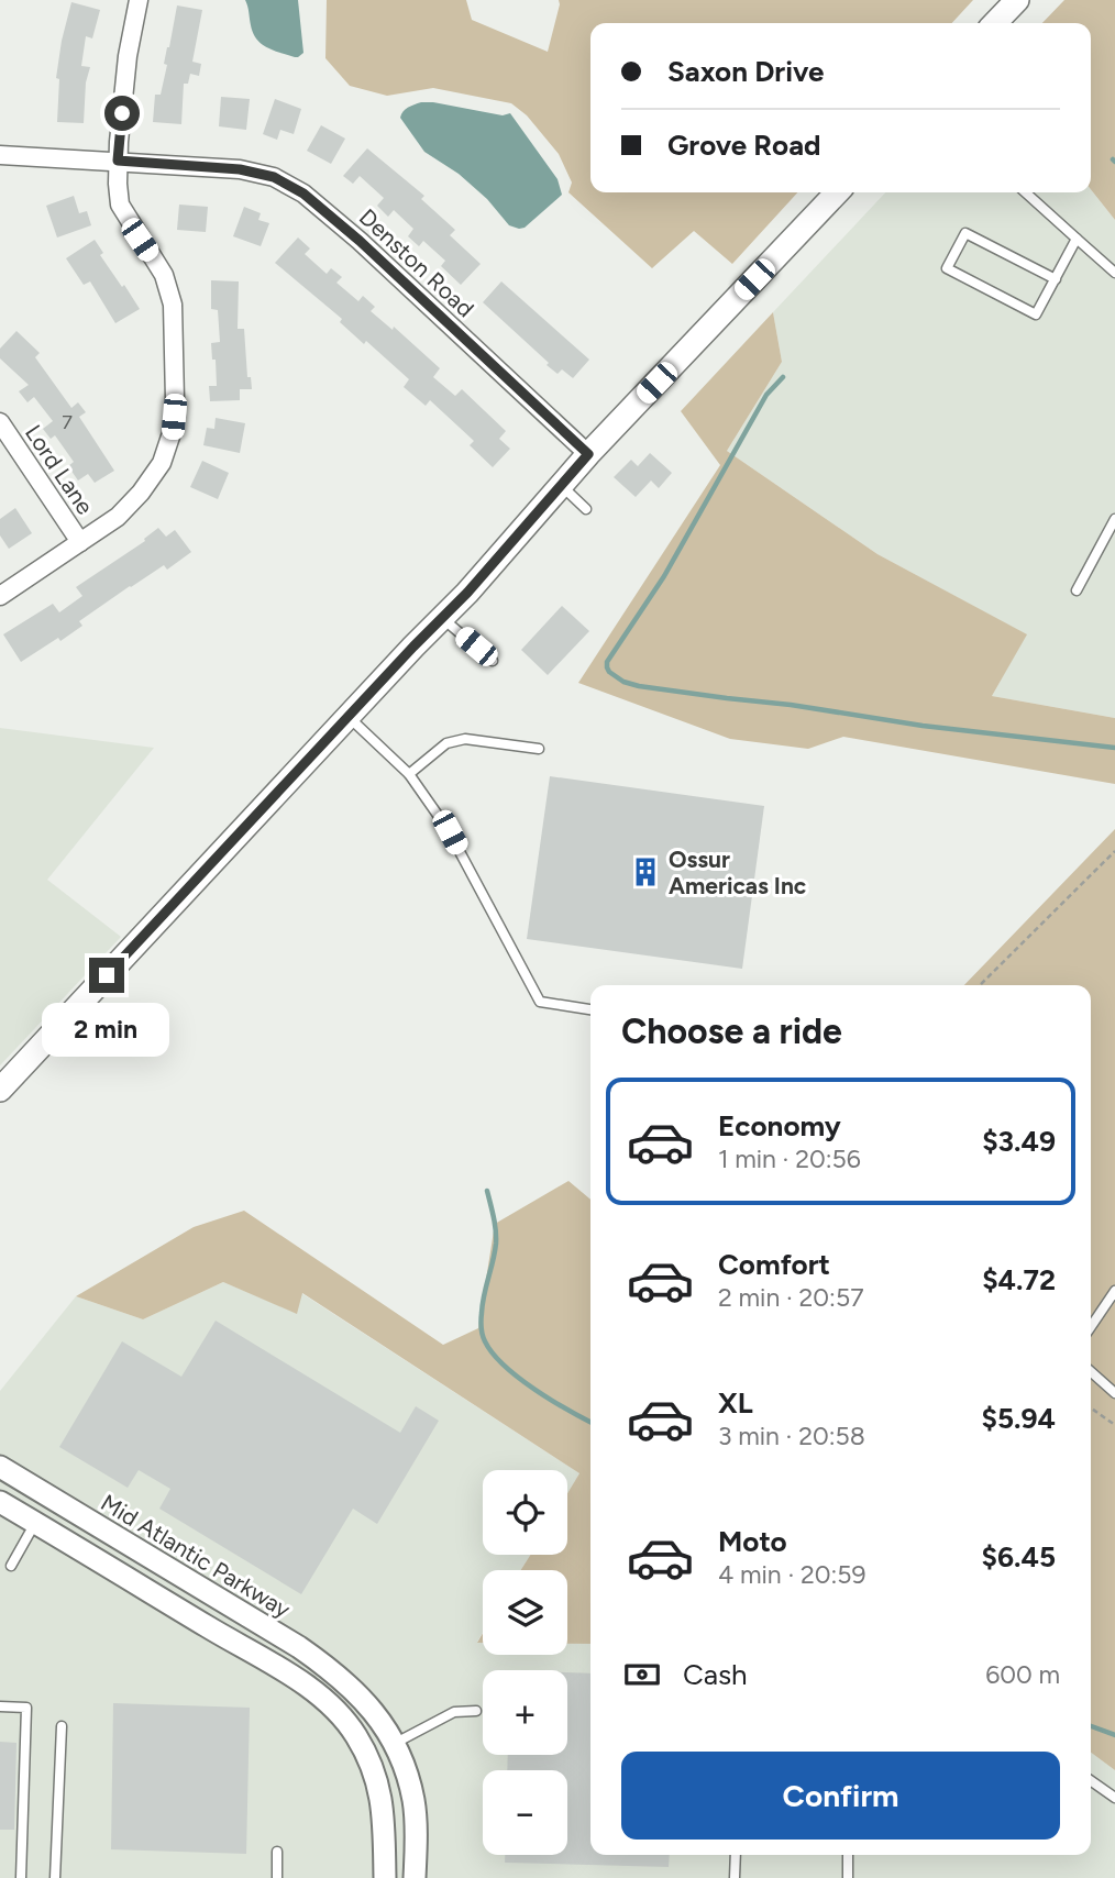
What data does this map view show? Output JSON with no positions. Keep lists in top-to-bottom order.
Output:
{
  "streets": {
    "street": ["Denston Road", "Lord Lane", "Mid Atlantic Parkway"]
  },
  "places": {
    "building": ["Ossur Americas Inc"]
  },
  "house_numbers": ["7"],
  "page": {
    "banner": ["Saxon Drive", "Grove Road"],
    "heading": "Choose a ride",
    "bubble": "2 min",
    "list": [
      {
        "name": "Economy",
        "note": "1 min · 20:56",
        "value": "$3.49"
      },
      {
        "name": "Comfort",
        "note": "2 min · 20:57",
        "value": "$4.72"
      },
      {
        "name": "XL",
        "note": "3 min · 20:58",
        "value": "$5.94"
      },
      {
        "name": "Moto",
        "note": "4 min · 20:59",
        "value": "$6.45"
      }
    ],
    "map_buttons": ["+", "−"],
    "pay": ["Cash", "600 m"],
    "buttons": "Confirm"
  }
}
